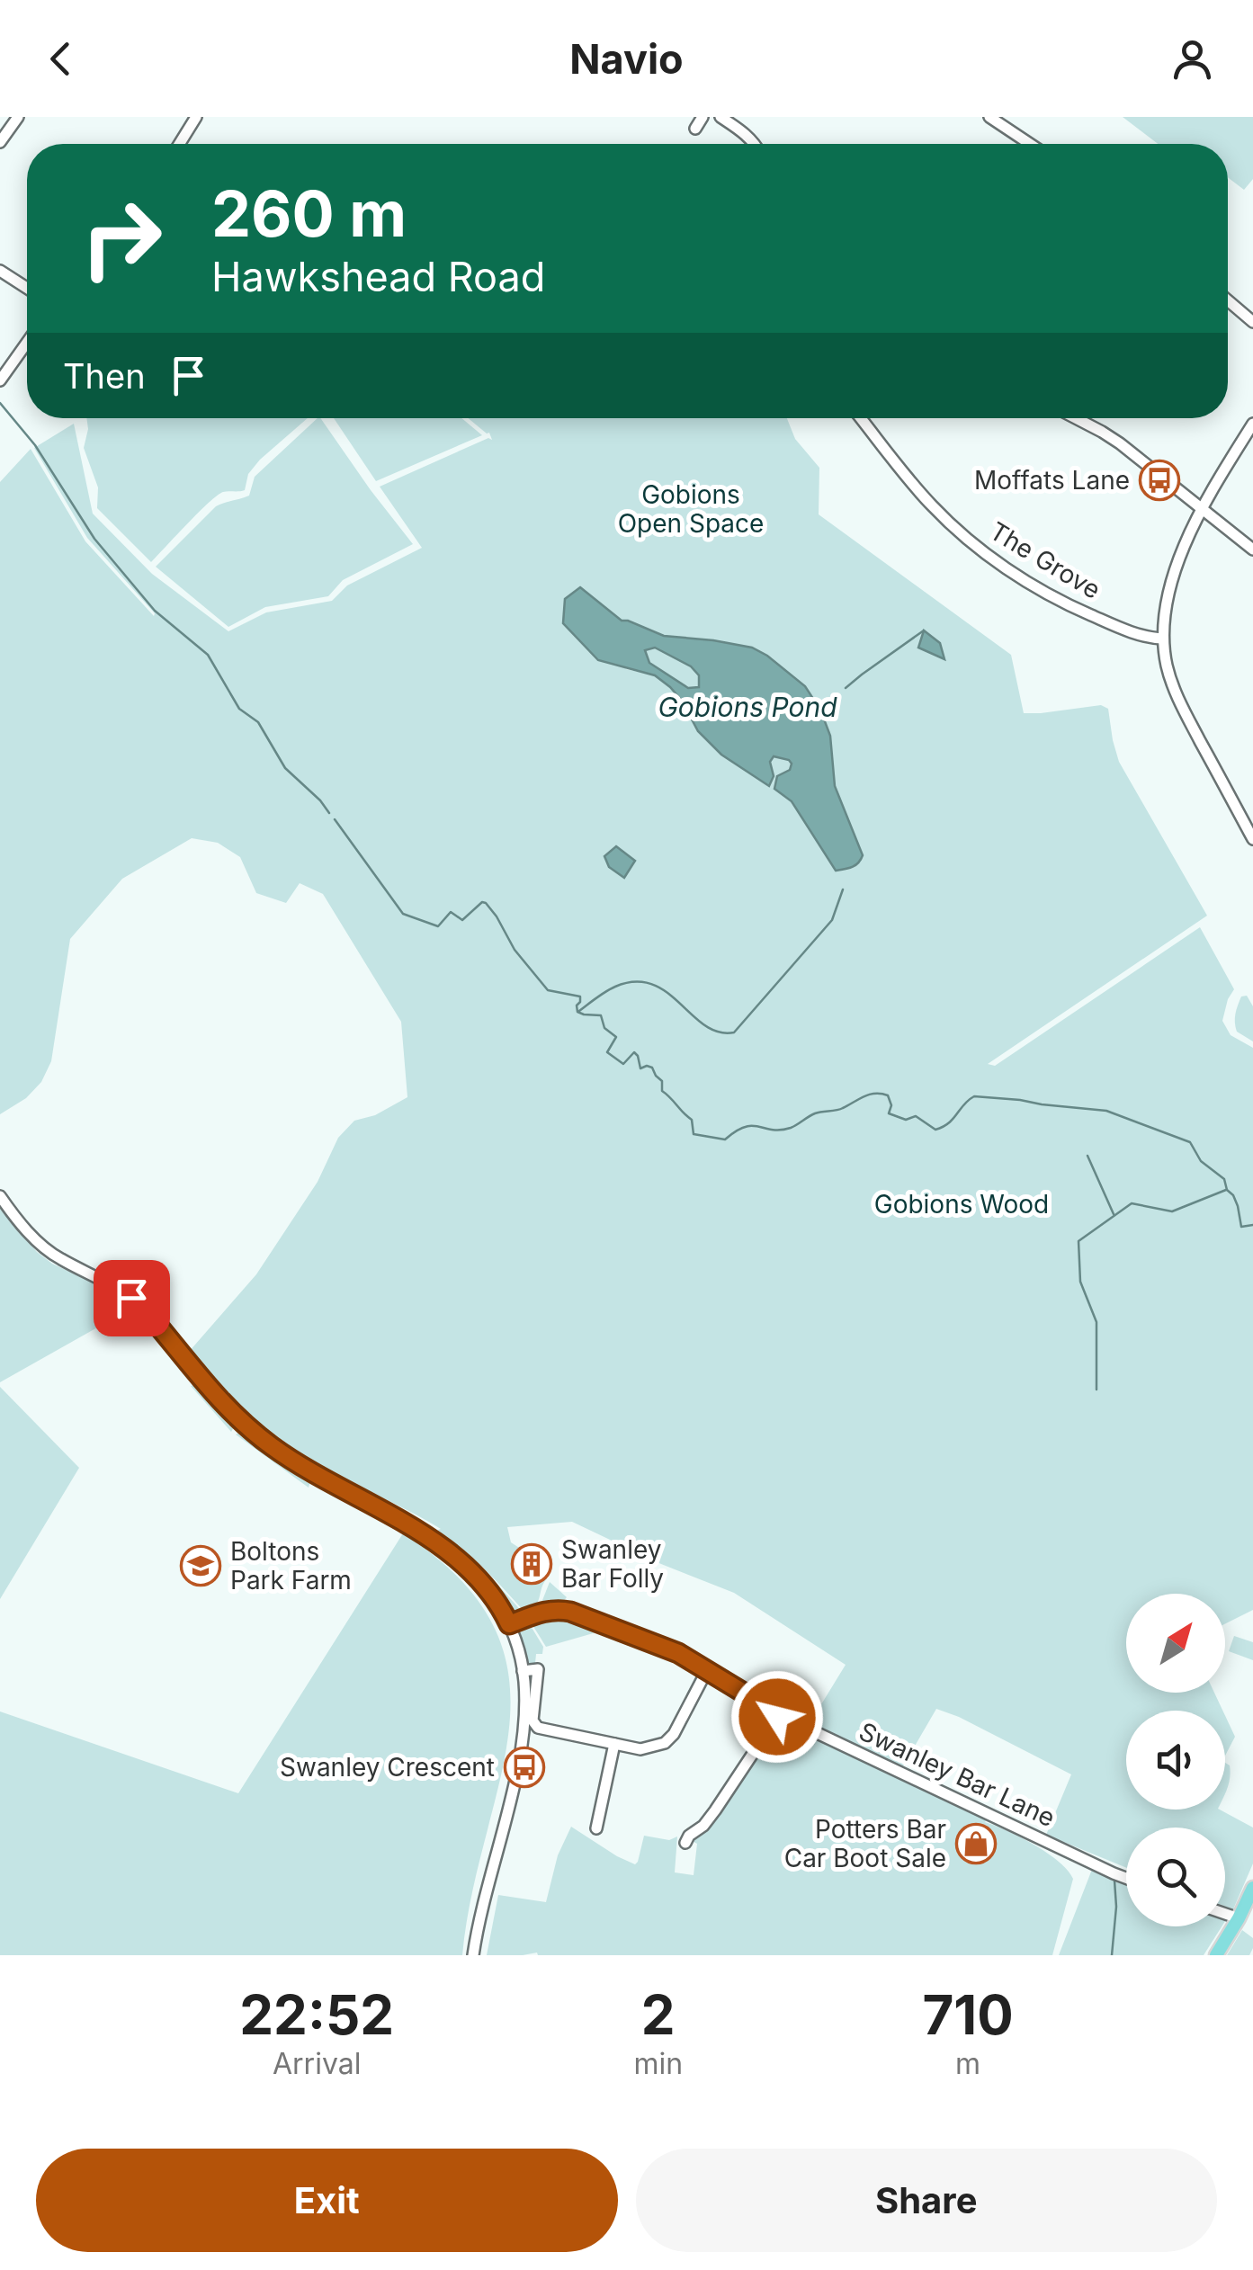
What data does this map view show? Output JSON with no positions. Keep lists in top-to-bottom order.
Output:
{
  "streets": {
    "street": ["The Grove", "Swanley Bar Lane"]
  },
  "water": ["Gobions Pond"],
  "parks": ["Gobions Open Space", "Gobions Wood"],
  "places": {
    "bus stop": ["Moffats Lane", "Swanley Crescent"],
    "building": ["Swanley Bar Folly"],
    "school or university": ["Boltons Park Farm"],
    "shop": ["Potters Bar Car Boot Sale"]
  },
  "north": "top right",
  "page": {
    "header": "Navio",
    "turn": ["260 m", "Hawkshead Road"],
    "then": "Then",
    "eta": [
      "22:52",
      "Arrival",
      "2",
      "min",
      "710",
      "m"
    ],
    "buttons": ["Exit", "Share"]
  }
}
